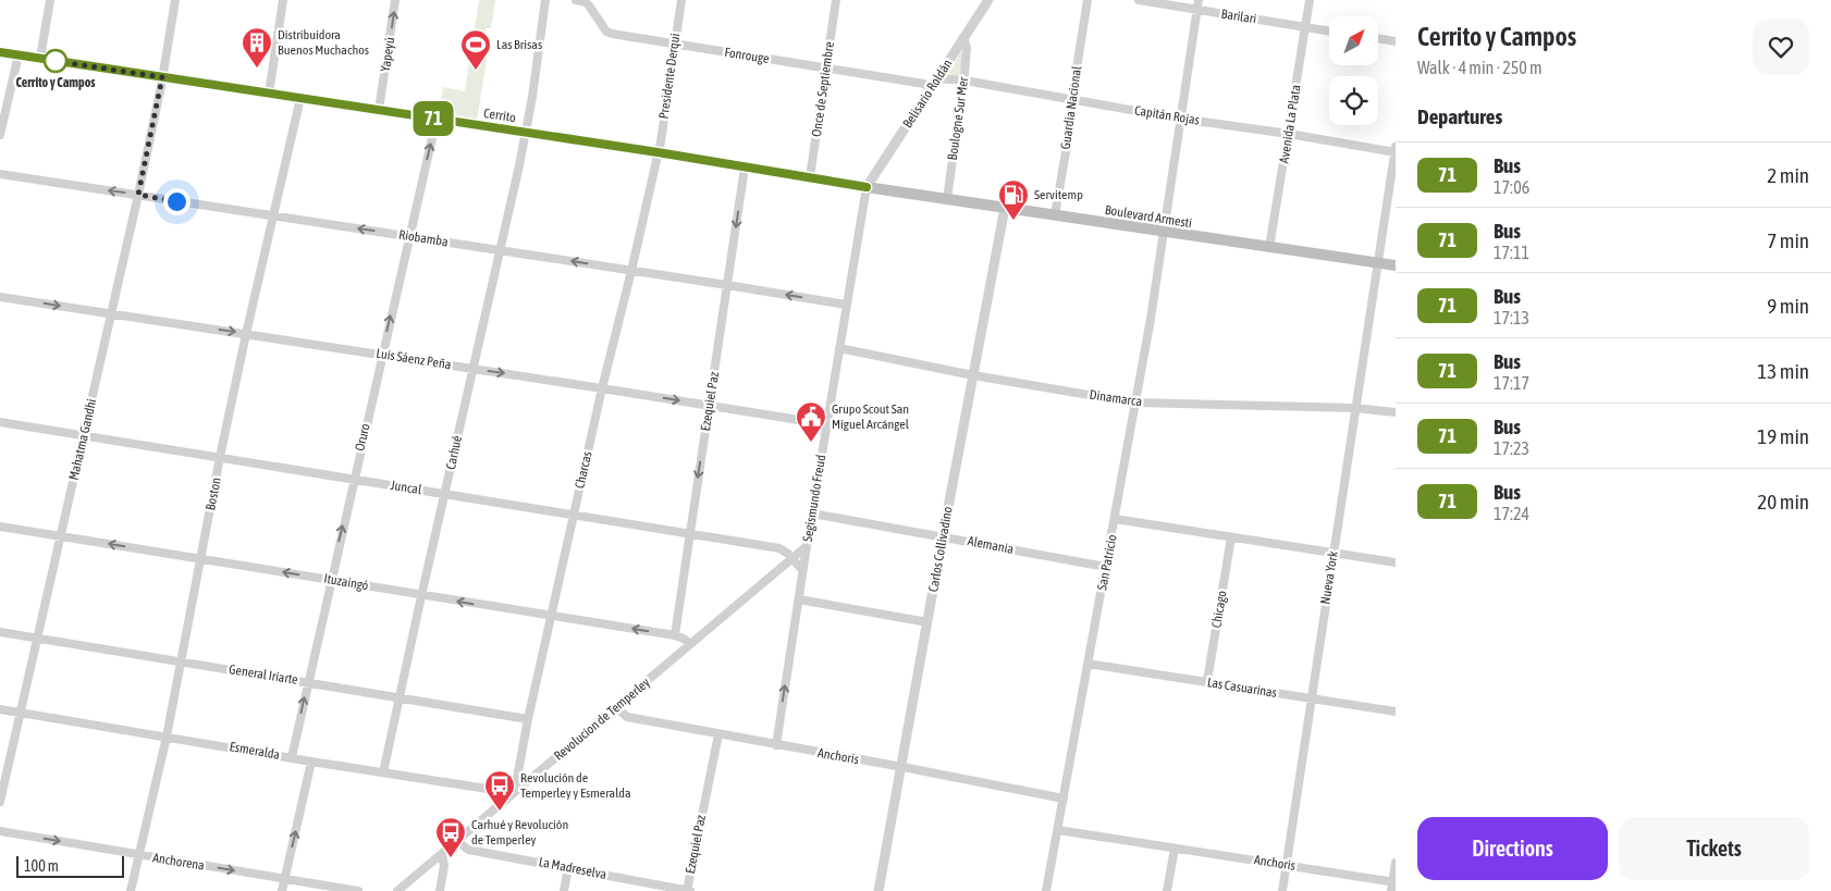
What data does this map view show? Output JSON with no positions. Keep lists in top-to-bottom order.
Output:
{
  "streets": {
    "main road": ["Cerrito", "Boulevard Armesti"],
    "street": [
      "Barilari",
      "Yapeyú",
      "Fonrouge",
      "Presidente Derqui",
      "Once de Septiembre",
      "Belisario Roldán",
      "Guardia Nacional",
      "Capitán Rojas",
      "Boulogne Sur Mer",
      "Avenida La Plata",
      "Riobamba",
      "Luis Sáenz Peña",
      "Dinamarca",
      "Ezequiel Paz",
      "Oruro",
      "Mahatma Gandhi",
      "Carhué",
      "Charcas",
      "Juncal",
      "Boston",
      "Segismundo Freud",
      "Alemania",
      "Carlos Collivadino",
      "San Patricio",
      "Nueva York",
      "Ituzaingó",
      "Chicago",
      "General Iriarte",
      "Las Casuarinas",
      "Revolucion de Temperley",
      "Esmeralda",
      "Anchoris",
      "Anchorena",
      "La Madreselva"
    ]
  },
  "crossings": [
    ["Barilari", "Avenida La Plata"],
    ["Barilari", "San Patricio"],
    ["Yapeyú", "Cerrito"],
    ["Fonrouge", "Presidente Derqui"],
    ["Fonrouge", "Once de Septiembre"],
    ["Fonrouge", "Belisario Roldán"],
    ["Presidente Derqui", "Cerrito"],
    ["Presidente Derqui", "Charcas"],
    ["Once de Septiembre", "Cerrito"],
    ["Belisario Roldán", "Cerrito"],
    ["Belisario Roldán", "Capitán Rojas"],
    ["Belisario Roldán", "Boulogne Sur Mer"],
    ["Belisario Roldán", "Boulevard Armesti"],
    ["Belisario Roldán", "Segismundo Freud"],
    ["Guardia Nacional", "Capitán Rojas"],
    ["Guardia Nacional", "Boulevard Armesti"],
    ["Cerrito", "Boulevard Armesti"],
    ["Cerrito", "Ezequiel Paz"],
    ["Cerrito", "Oruro"],
    ["Cerrito", "Mahatma Gandhi"],
    ["Cerrito", "Carhué"],
    ["Cerrito", "Charcas"],
    ["Cerrito", "Boston"],
    ["Cerrito", "Segismundo Freud"],
    ["Capitán Rojas", "Boulogne Sur Mer"],
    ["Capitán Rojas", "Avenida La Plata"],
    ["Capitán Rojas", "San Patricio"],
    ["Capitán Rojas", "Nueva York"],
    ["Boulogne Sur Mer", "Boulevard Armesti"],
    ["Avenida La Plata", "Boulevard Armesti"],
    ["Boulevard Armesti", "Segismundo Freud"],
    ["Boulevard Armesti", "Carlos Collivadino"],
    ["Boulevard Armesti", "San Patricio"],
    ["Boulevard Armesti", "Nueva York"],
    ["Riobamba", "Ezequiel Paz"],
    ["Riobamba", "Oruro"],
    ["Riobamba", "Mahatma Gandhi"],
    ["Riobamba", "Carhué"],
    ["Riobamba", "Charcas"],
    ["Riobamba", "Boston"],
    ["Riobamba", "Segismundo Freud"],
    ["Luis Sáenz Peña", "Ezequiel Paz"],
    ["Luis Sáenz Peña", "Oruro"],
    ["Luis Sáenz Peña", "Mahatma Gandhi"],
    ["Luis Sáenz Peña", "Carhué"],
    ["Luis Sáenz Peña", "Charcas"],
    ["Luis Sáenz Peña", "Boston"],
    ["Luis Sáenz Peña", "Segismundo Freud"],
    ["Dinamarca", "Segismundo Freud"],
    ["Dinamarca", "Carlos Collivadino"],
    ["Dinamarca", "San Patricio"],
    ["Dinamarca", "Nueva York"],
    ["Ezequiel Paz", "Juncal"],
    ["Ezequiel Paz", "Ituzaingó"],
    ["Ezequiel Paz", "Anchoris"],
    ["Ezequiel Paz", "La Madreselva"],
    ["Oruro", "Juncal"],
    ["Oruro", "Ituzaingó"],
    ["Oruro", "General Iriarte"],
    ["Oruro", "Esmeralda"],
    ["Mahatma Gandhi", "Juncal"],
    ["Mahatma Gandhi", "Ituzaingó"],
    ["Mahatma Gandhi", "General Iriarte"],
    ["Mahatma Gandhi", "Esmeralda"],
    ["Carhué", "Juncal"],
    ["Carhué", "Ituzaingó"],
    ["Carhué", "General Iriarte"],
    ["Carhué", "Esmeralda"],
    ["Charcas", "Juncal"],
    ["Charcas", "Ituzaingó"],
    ["Charcas", "General Iriarte"],
    ["Charcas", "Revolucion de Temperley"],
    ["Juncal", "Boston"],
    ["Juncal", "Segismundo Freud"],
    ["Juncal", "Revolucion de Temperley"],
    ["Boston", "Ituzaingó"],
    ["Boston", "General Iriarte"],
    ["Boston", "Esmeralda"],
    ["Boston", "Anchorena"],
    ["Segismundo Freud", "Alemania"],
    ["Segismundo Freud", "Revolucion de Temperley"],
    ["Segismundo Freud", "Anchoris"],
    ["Alemania", "Carlos Collivadino"],
    ["Alemania", "San Patricio"],
    ["Carlos Collivadino", "Anchoris"],
    ["San Patricio", "Las Casuarinas"],
    ["San Patricio", "Anchoris"],
    ["Nueva York", "Las Casuarinas"],
    ["Nueva York", "Anchoris"],
    ["Ituzaingó", "Revolucion de Temperley"],
    ["Chicago", "Las Casuarinas"],
    ["Revolucion de Temperley", "Esmeralda"],
    ["Revolucion de Temperley", "Anchoris"],
    ["Revolucion de Temperley", "La Madreselva"]
  ],
  "one_way": [
    "Yapeyú",
    "Riobamba",
    "Luis Sáenz Peña",
    "Ezequiel Paz",
    "Oruro",
    "Ituzaingó",
    "Anchorena"
  ],
  "places": {
    "other": ["Cerrito y Campos"],
    "building": ["Distribuidora Buenos Muchachos"],
    "sports": ["Las Brisas"],
    "fuel station": ["Servitemp"],
    "public building": ["Grupo Scout San Miguel Arcángel"],
    "bus stop": ["Revolución de Temperley y Esmeralda", "Carhué y Revolución de Temperley"]
  },
  "lines": ["bus line 71"],
  "scale_bar": "100 m",
  "north": "top right",
  "page": {
    "on_map": "71",
    "heading": [
      ["Cerrito y Campos", "Walk · 4 min · 250 m"],
      "Departures"
    ],
    "list": [
      {
        "mark": "71",
        "name": "Bus",
        "note": "17:06",
        "value": "2 min"
      },
      {
        "mark": "71",
        "name": "Bus",
        "note": "17:11",
        "value": "7 min"
      },
      {
        "mark": "71",
        "name": "Bus",
        "note": "17:13",
        "value": "9 min"
      },
      {
        "mark": "71",
        "name": "Bus",
        "note": "17:17",
        "value": "13 min"
      },
      {
        "mark": "71",
        "name": "Bus",
        "note": "17:23",
        "value": "19 min"
      },
      {
        "mark": "71",
        "name": "Bus",
        "note": "17:24",
        "value": "20 min"
      }
    ],
    "buttons": ["Directions", "Tickets"],
    "scale": "100 m"
  }
}
